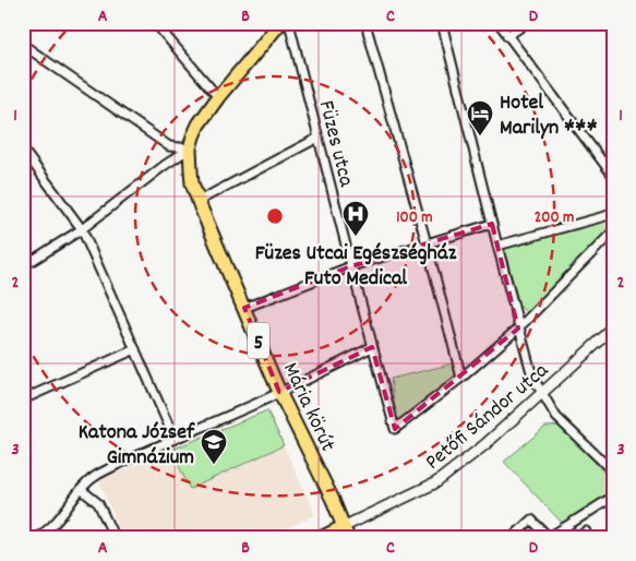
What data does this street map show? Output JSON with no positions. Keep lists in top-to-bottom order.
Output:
{
  "streets": {
    "main road": ["5", "Mária körút"],
    "street": ["Füzes utca", "Petőfi Sándor utca"]
  },
  "crossings": [
    ["5", "Mária körút"],
    ["Mária körút", "Petőfi Sándor utca"]
  ],
  "places": {
    "hotel": ["Hotel Marilyn ***"],
    "hospital": ["Füzes Utcai Egészségház Futo Medical"],
    "school or university": ["Katona József Gimnázium"]
  },
  "grid": {
    "columns": [
      "A",
      "B",
      "C",
      "D"
    ],
    "rows": ["1", "2", "3"]
  },
  "rings": ["100 m", "200 m"]
}
